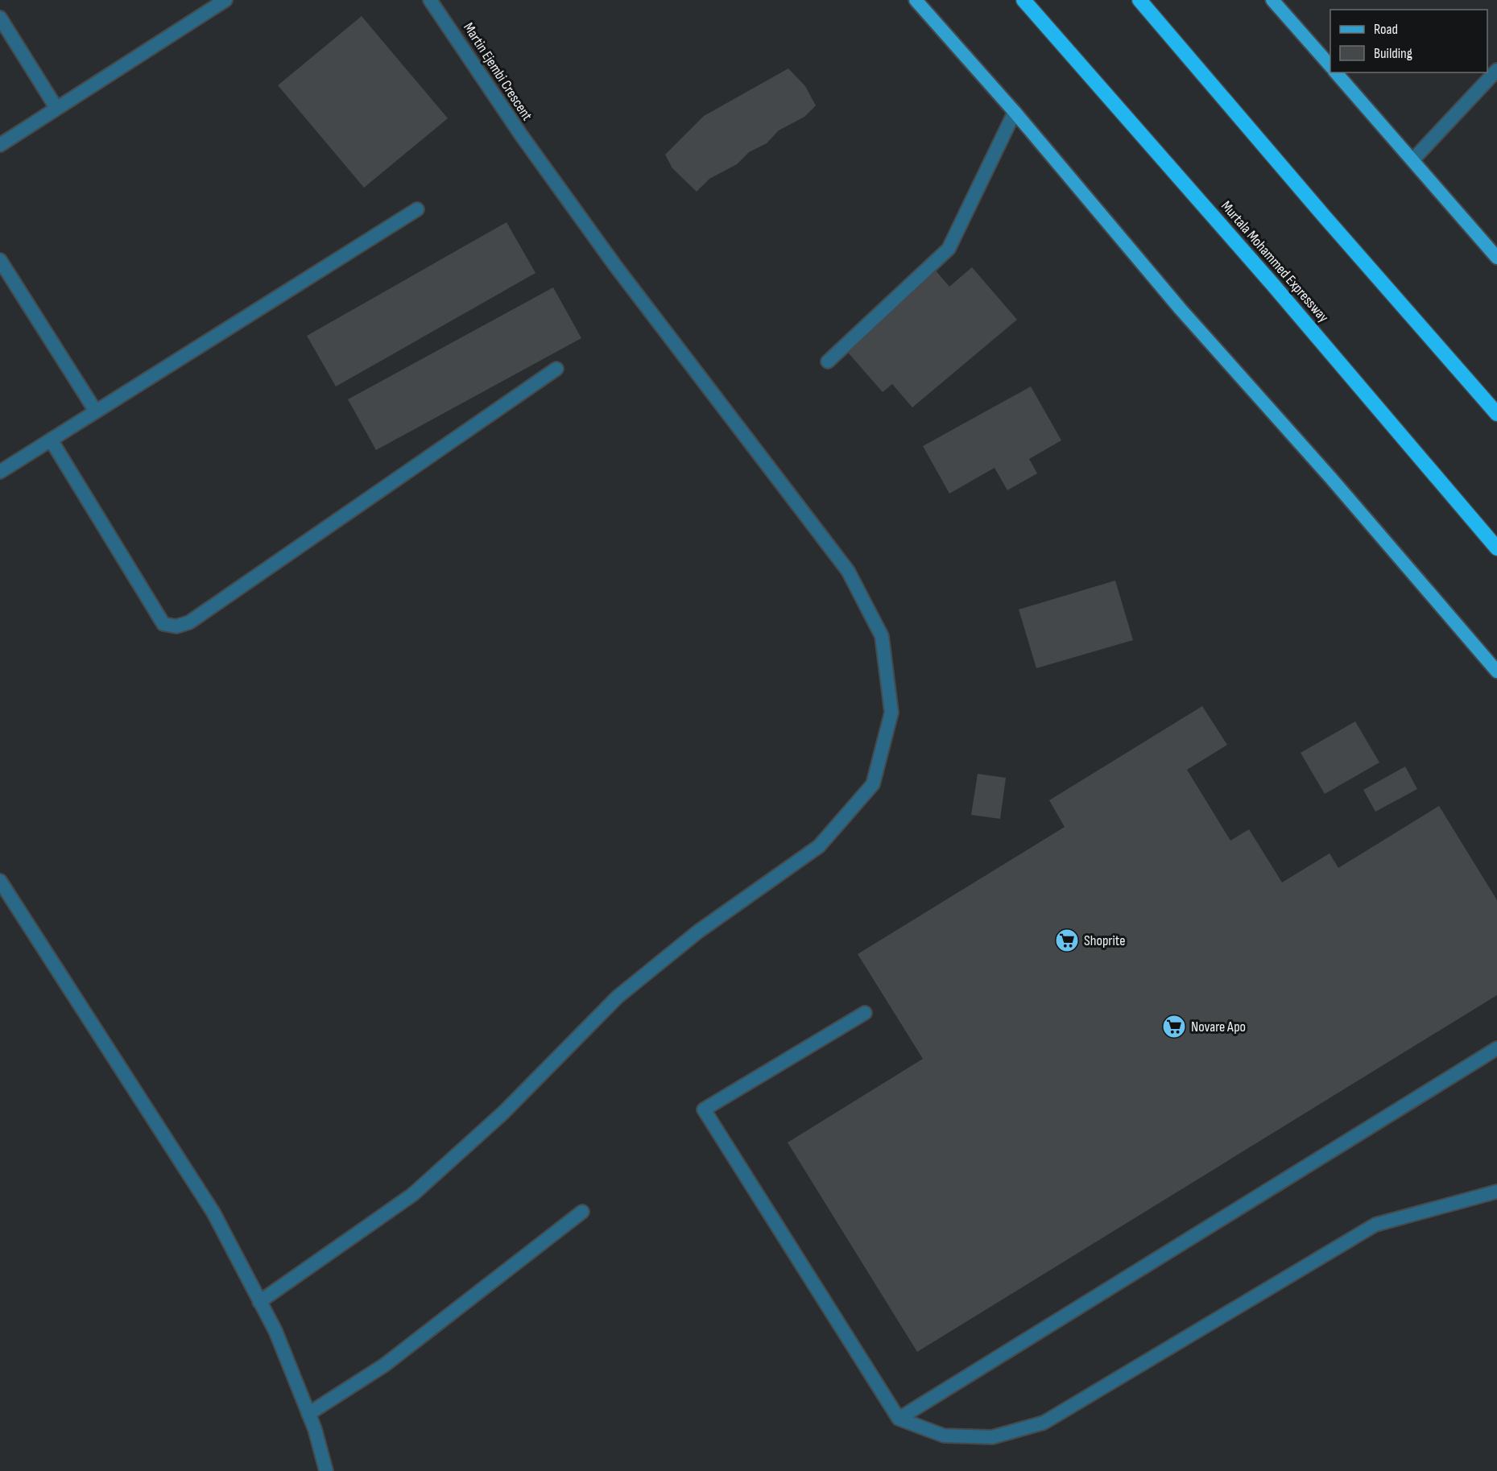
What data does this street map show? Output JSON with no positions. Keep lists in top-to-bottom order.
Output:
{
  "streets": {
    "highway": ["Murtala Mohammed Expressway"],
    "street": ["Martin Ejembi Crescent"]
  },
  "places": {
    "supermarket": ["Shoprite", "Novare Apo"]
  },
  "legend": ["Road", "Building"]
}
